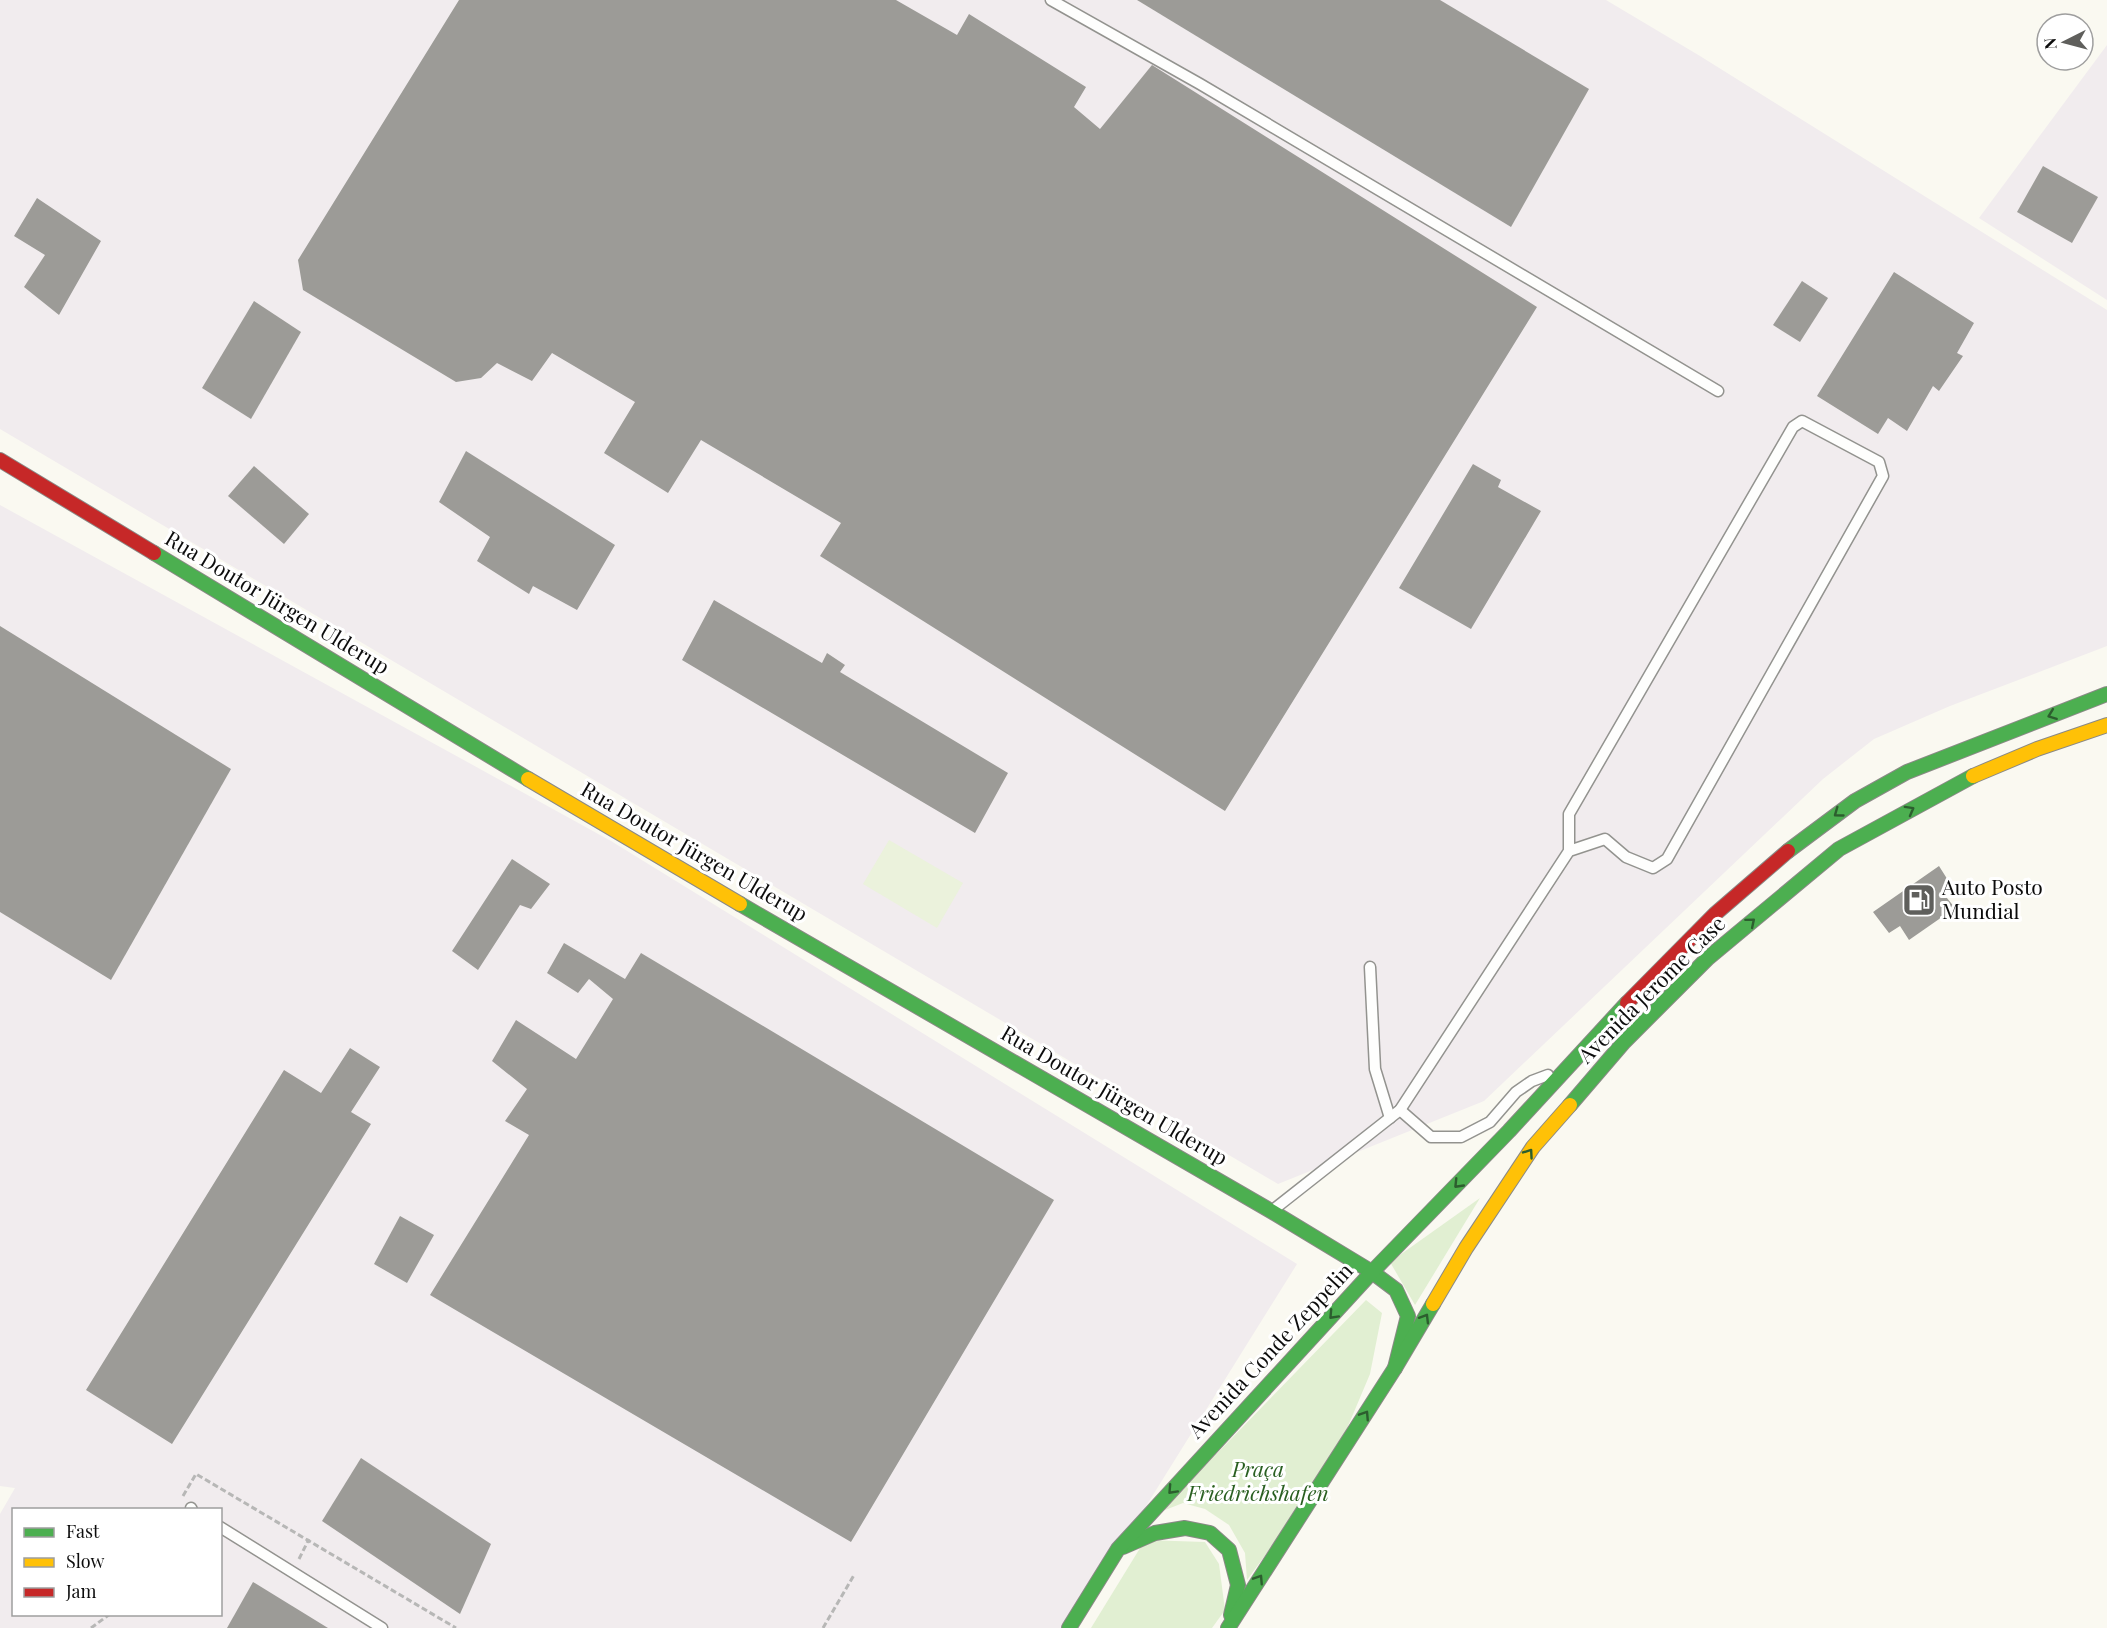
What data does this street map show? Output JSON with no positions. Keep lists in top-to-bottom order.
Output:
{
  "streets": {
    "main road": ["Rua Doutor Jürgen Ulderup", "Avenida Jerome Case", "Avenida Conde Zeppelin"]
  },
  "crossings": [
    ["Rua Doutor Jürgen Ulderup", "Avenida Jerome Case"],
    ["Rua Doutor Jürgen Ulderup", "Avenida Conde Zeppelin"],
    ["Avenida Jerome Case", "Avenida Conde Zeppelin"]
  ],
  "parks": ["Praça Friedrichshafen"],
  "places": {
    "fuel station": ["Auto Posto Mundial"]
  },
  "legend": ["Fast", "Slow", "Jam"],
  "north": "left"
}
